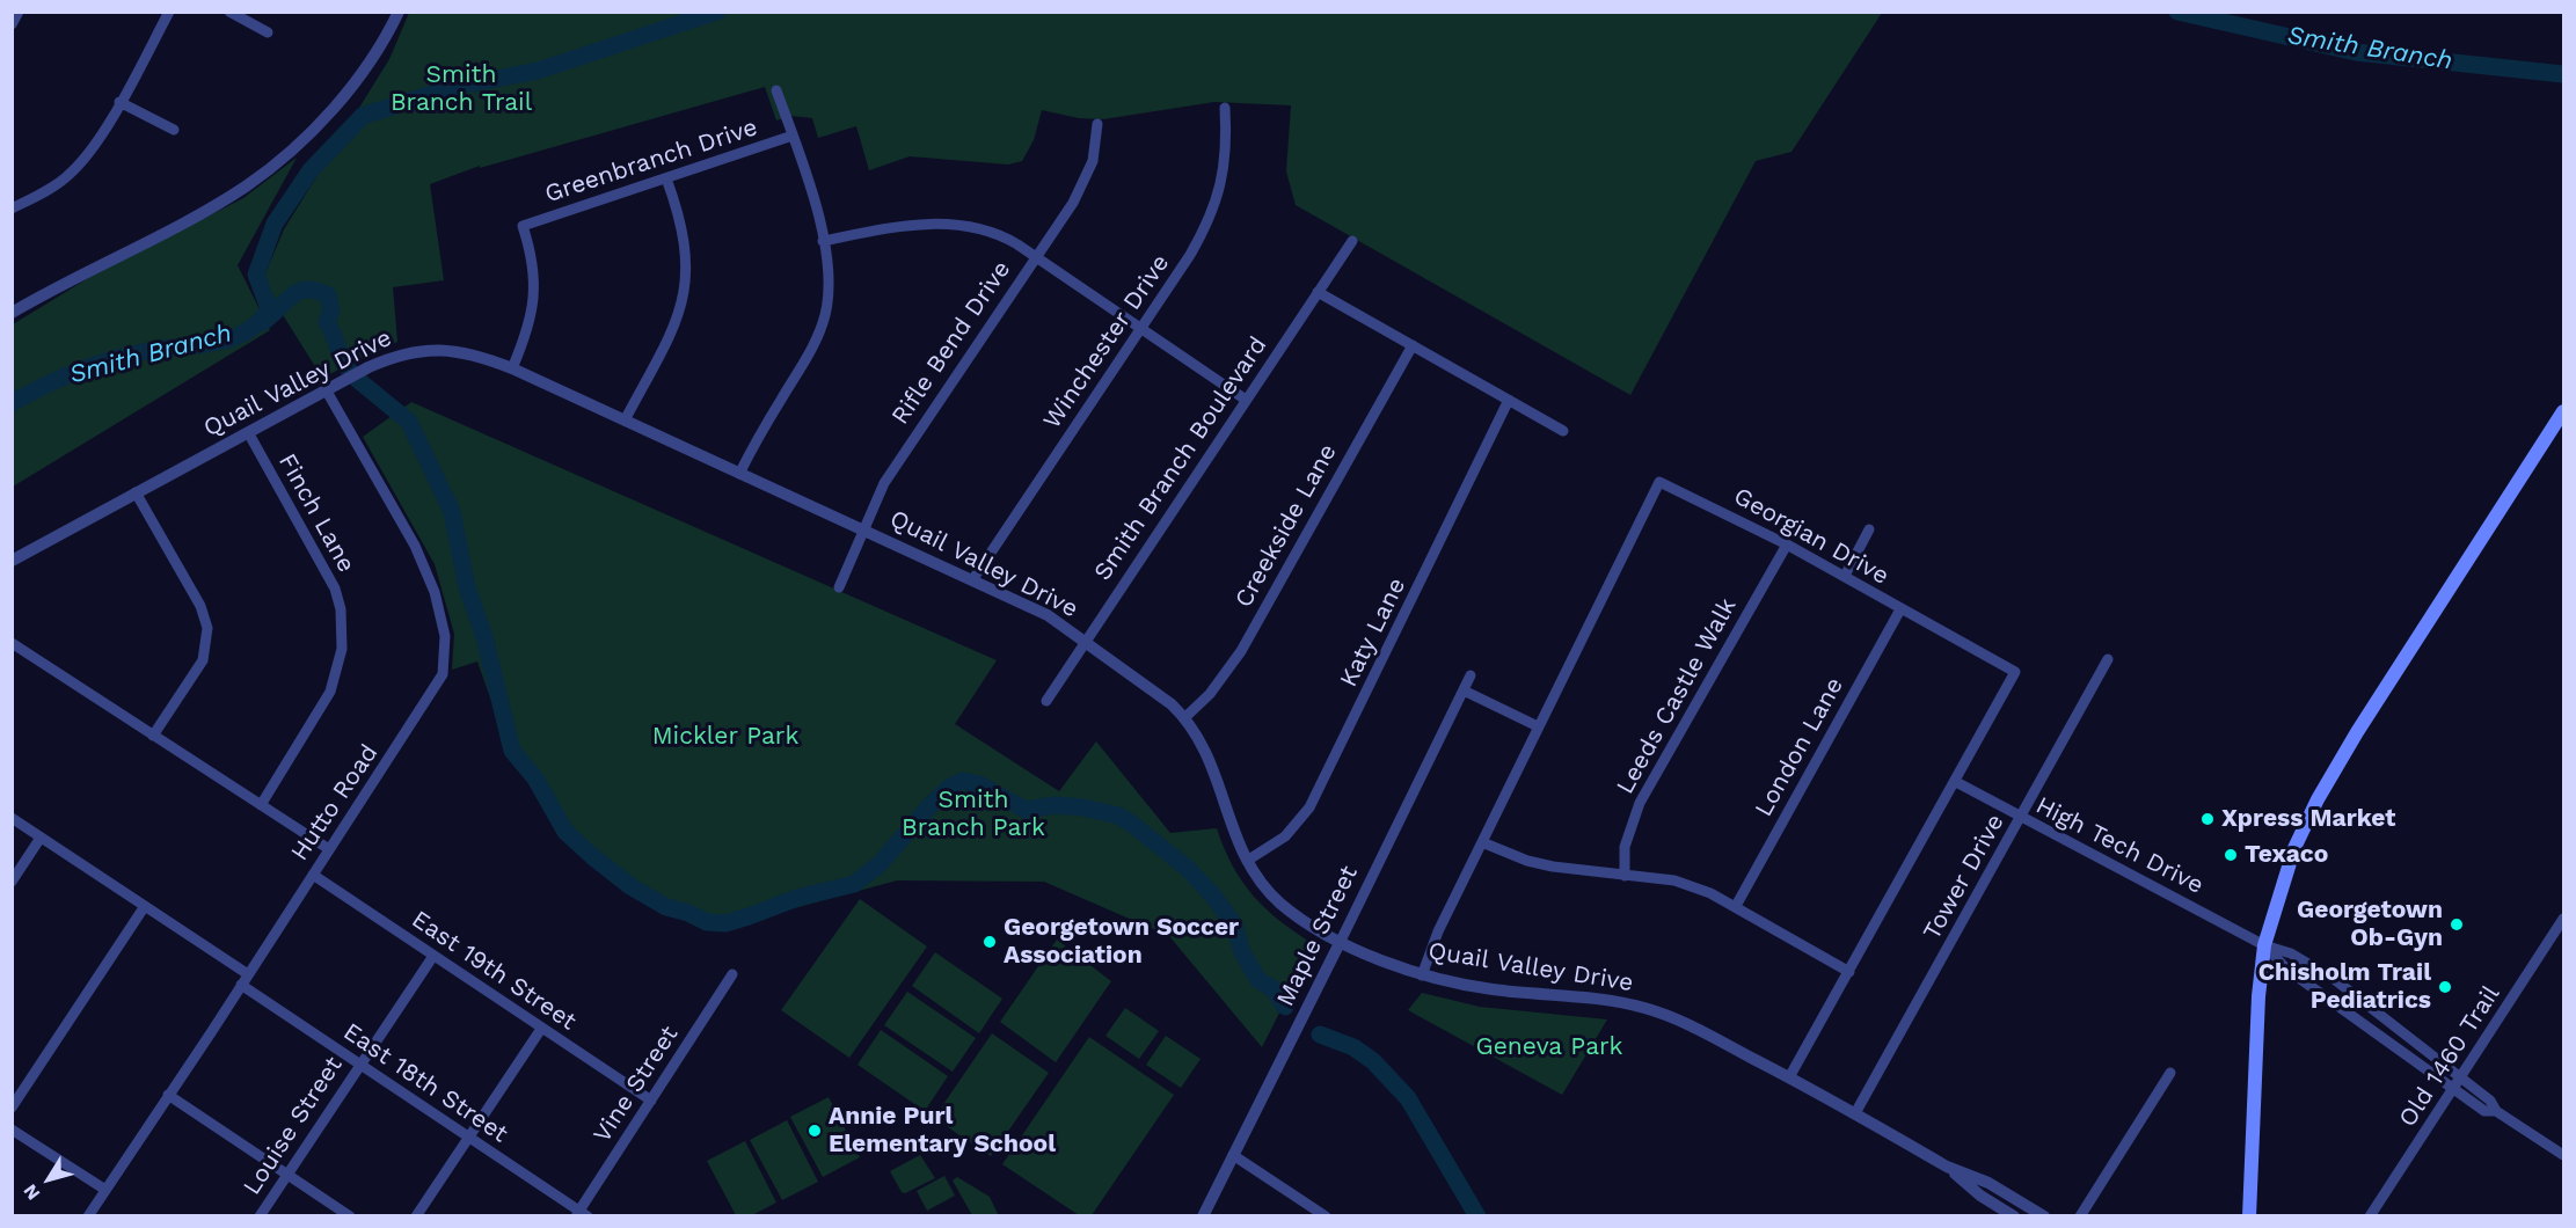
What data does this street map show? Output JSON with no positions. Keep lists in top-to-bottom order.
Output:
{
  "streets": {
    "street": [
      "Greenbranch Drive",
      "Winchester Drive",
      "Rifle Bend Drive",
      "Quail Valley Drive",
      "Smith Branch Boulevard",
      "Finch Lane",
      "Creekside Lane",
      "Georgian Drive",
      "Katy Lane",
      "Leeds Castle Walk",
      "London Lane",
      "Hutto Road",
      "High Tech Drive",
      "Tower Drive",
      "Maple Street",
      "East 19th Street",
      "Old 1460 Trail",
      "East 18th Street",
      "Vine Street",
      "Louise Street"
    ]
  },
  "crossings": [
    ["Greenbranch Drive", "Quail Valley Drive"],
    ["Winchester Drive", "Quail Valley Drive"],
    ["Rifle Bend Drive", "Quail Valley Drive"],
    ["Quail Valley Drive", "Smith Branch Boulevard"],
    ["Quail Valley Drive", "Finch Lane"],
    ["Quail Valley Drive", "Creekside Lane"],
    ["Quail Valley Drive", "Georgian Drive"],
    ["Quail Valley Drive", "Katy Lane"],
    ["Quail Valley Drive", "Hutto Road"],
    ["Quail Valley Drive", "Tower Drive"],
    ["Quail Valley Drive", "Maple Street"],
    ["Georgian Drive", "Leeds Castle Walk"],
    ["Georgian Drive", "London Lane"],
    ["Georgian Drive", "High Tech Drive"],
    ["Hutto Road", "East 19th Street"],
    ["Hutto Road", "East 18th Street"],
    ["High Tech Drive", "Tower Drive"],
    ["High Tech Drive", "Old 1460 Trail"],
    ["East 19th Street", "Vine Street"],
    ["East 19th Street", "Louise Street"],
    ["East 18th Street", "Vine Street"],
    ["East 18th Street", "Louise Street"]
  ],
  "water": ["Smith Branch"],
  "parks": [
    "Smith Branch Trail",
    "Mickler Park",
    "Smith Branch Park",
    "Geneva Park"
  ],
  "places": [
    "Xpress Market",
    "Texaco",
    "Georgetown Ob-Gyn",
    "Georgetown Soccer Association",
    "Chisholm Trail Pediatrics",
    "Annie Purl Elementary School"
  ],
  "north": "bottom left"
}
